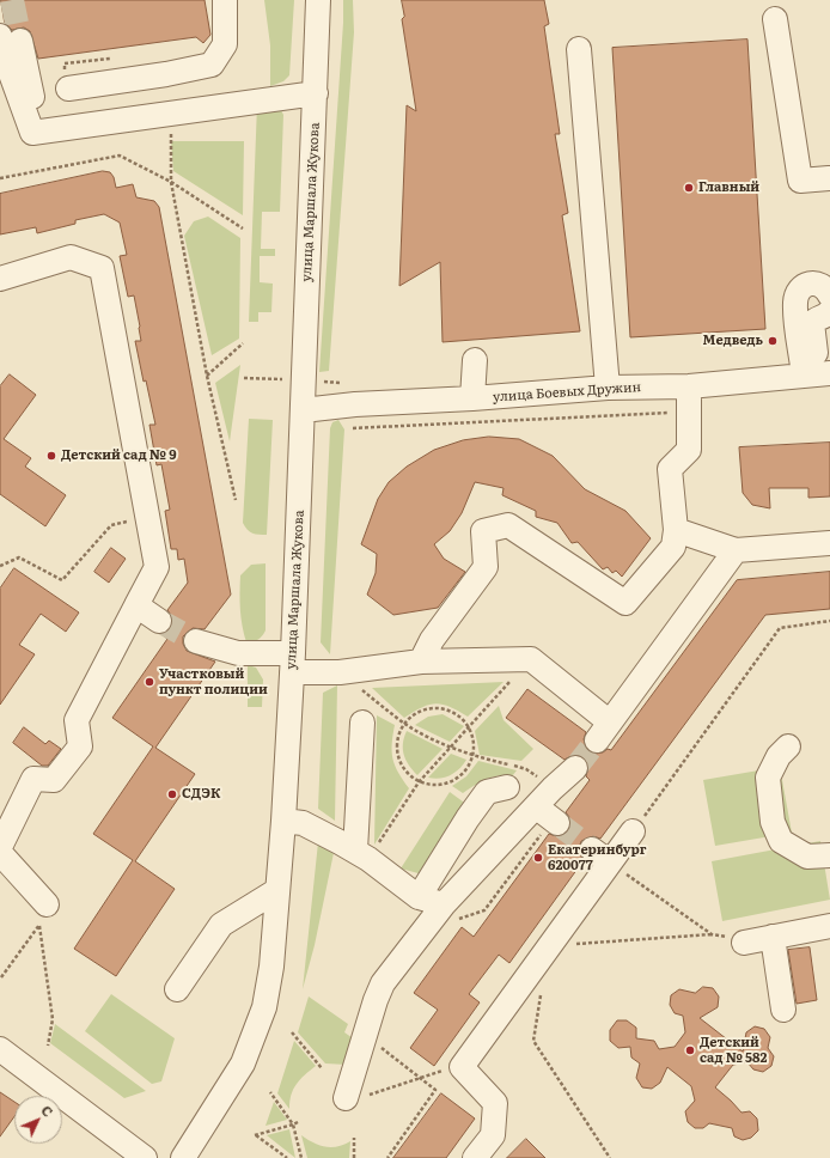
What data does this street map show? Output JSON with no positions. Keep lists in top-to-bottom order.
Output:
{
  "streets": {
    "street": ["улица Маршала Жукова", "улица Боевых Дружин"]
  },
  "crossings": [
    ["улица Маршала Жукова", "улица Боевых Дружин"]
  ],
  "places": [
    "Главный",
    "Медведь",
    "Детский сад № 9",
    "Участковый пункт полиции",
    "СДЭК",
    "Екатеринбург 620077",
    "Детский сад № 582"
  ],
  "north": "top right"
}
